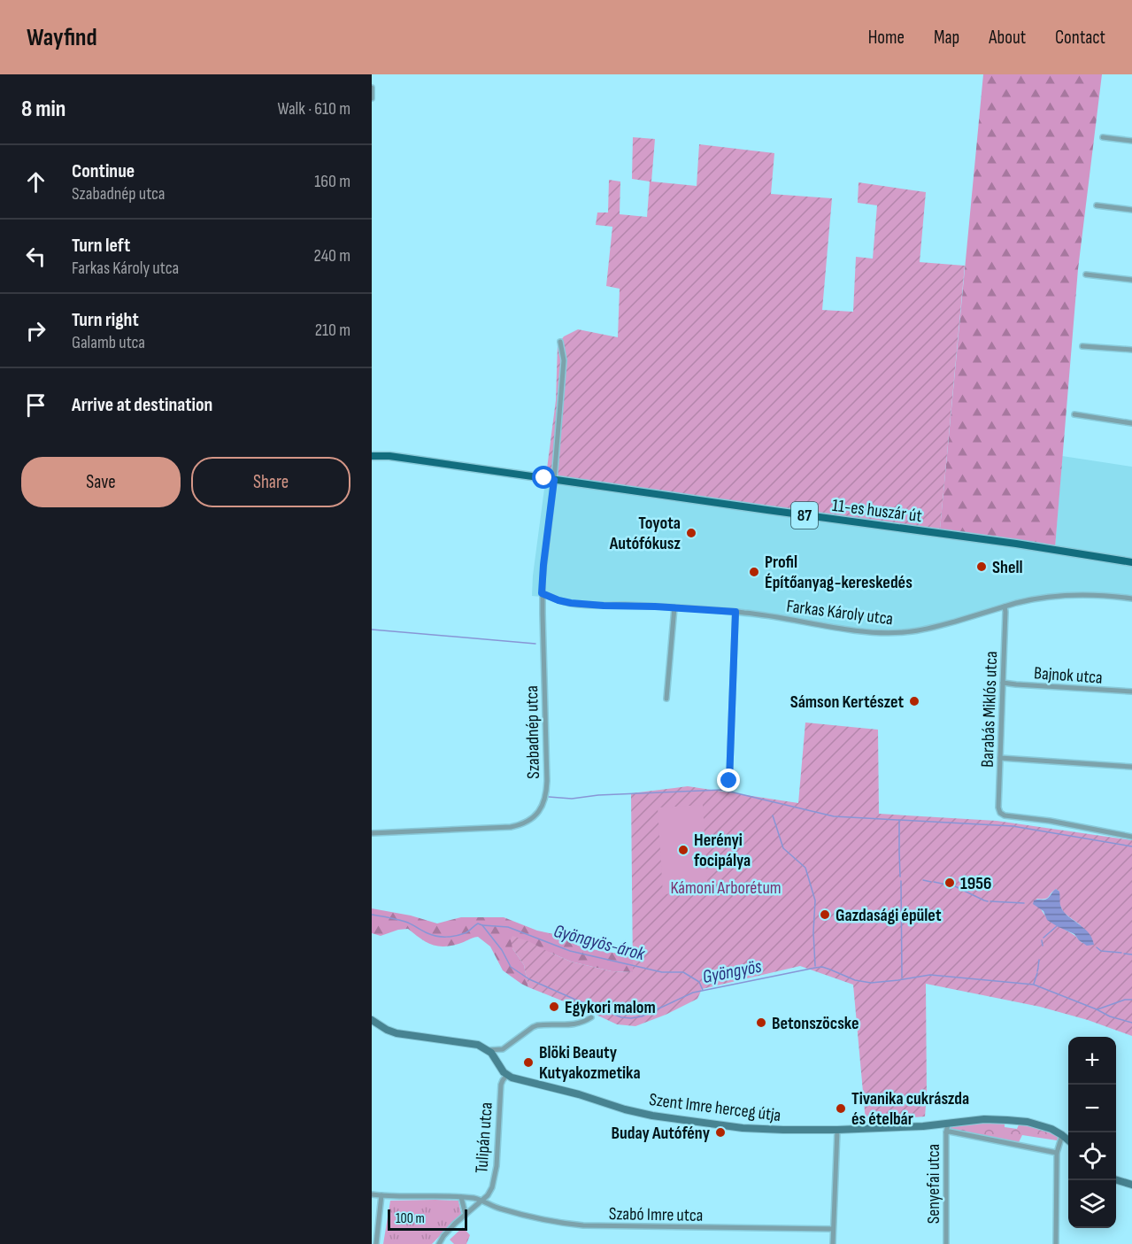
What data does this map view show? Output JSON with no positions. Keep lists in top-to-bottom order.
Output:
{
  "streets": {
    "main road": ["11-es huszár út", "87", "Szent Imre herceg útja"],
    "street": [
      "Farkas Károly utca",
      "Bajnok utca",
      "Barabás Miklós utca",
      "Szabadnép utca",
      "Tulipán utca",
      "Senyefai utca",
      "Szabó Imre utca"
    ]
  },
  "crossings": [
    ["11-es huszár út", "87"],
    ["11-es huszár út", "Szabadnép utca"],
    ["87", "Szabadnép utca"],
    ["Farkas Károly utca", "Barabás Miklós utca"],
    ["Farkas Károly utca", "Szabadnép utca"],
    ["Bajnok utca", "Barabás Miklós utca"],
    ["Szent Imre herceg útja", "Tulipán utca"],
    ["Szent Imre herceg útja", "Senyefai utca"],
    ["Tulipán utca", "Szabó Imre utca"]
  ],
  "water": ["Gyöngyös-árok", "Gyöngyös"],
  "parks": ["Kámoni Arborétum"],
  "places": [
    "Toyota Autófókusz",
    "Shell",
    "Profil Építőanyag-kereskedés",
    "Sámson Kertészet",
    "Herényi focipálya",
    "1956",
    "Gazdasági épület",
    "Egykori malom",
    "Betonszöcske",
    "Blöki Beauty Kutyakozmetika",
    "Tivanika cukrászda és ételbár",
    "Buday Autófény"
  ],
  "scale_bar": "100 m",
  "page": {
    "header": "Wayfind",
    "nav": [
      "Home",
      "Map",
      "About",
      "Contact"
    ],
    "heading": ["8 min", "Walk · 610 m"],
    "list": [
      ["Continue", "Szabadnép utca", "160 m"],
      ["Turn left", "Farkas Károly utca", "240 m"],
      ["Turn right", "Galamb utca", "210 m"],
      "Arrive at destination"
    ],
    "buttons": ["Save", "Share"],
    "map_buttons": ["+", "−"],
    "scale": "100 m"
  }
}
